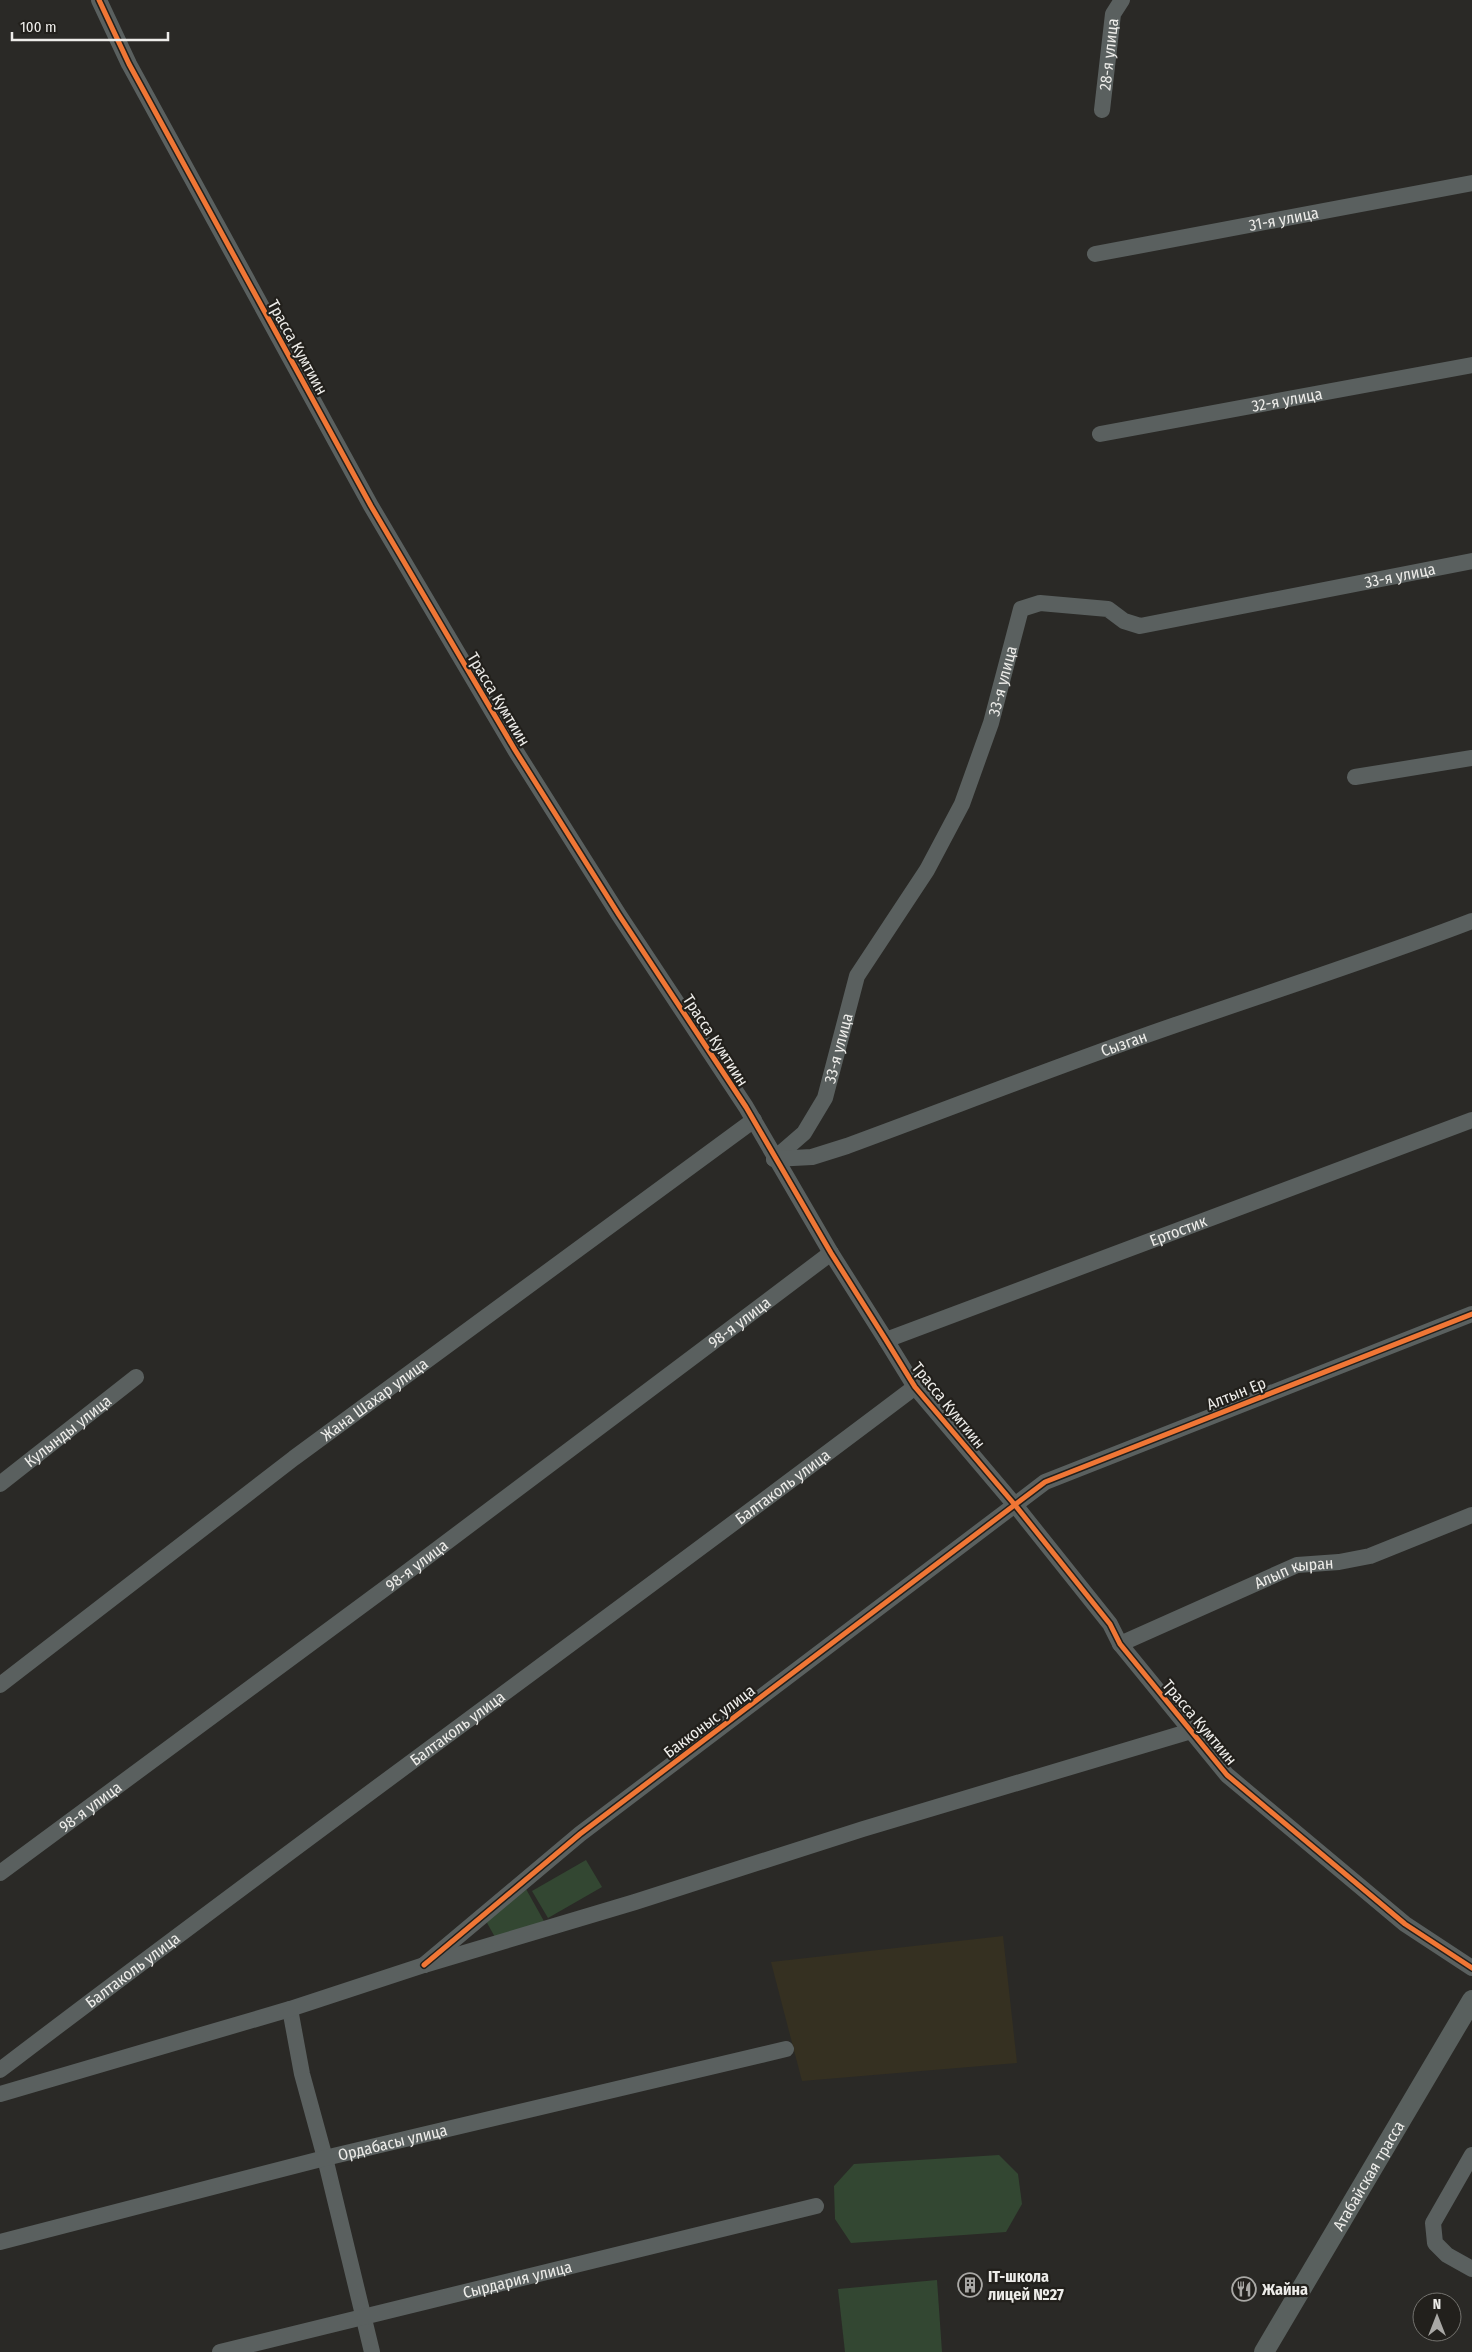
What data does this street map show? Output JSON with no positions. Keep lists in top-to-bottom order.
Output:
{
  "streets": {
    "main road": ["Атабайская трасса"],
    "street": [
      "28-я улица",
      "31-я улица",
      "Трасса Кумтиин",
      "32-я улица",
      "33-я улица",
      "Сызган",
      "Ертостик",
      "98-я улица",
      "Алтын Ер",
      "Жана Шахар улица",
      "Кулынды улица",
      "Балтаколь улица",
      "Алып кыран",
      "Бакконыс улица",
      "Ордабасы улица",
      "Сырдария улица"
    ]
  },
  "crossings": [
    ["Трасса Кумтиин", "33-я улица"],
    ["Трасса Кумтиин", "Сызган"],
    ["Трасса Кумтиин", "Ертостик"],
    ["Трасса Кумтиин", "98-я улица"],
    ["Трасса Кумтиин", "Алтын Ер"],
    ["Трасса Кумтиин", "Жана Шахар улица"],
    ["Трасса Кумтиин", "Балтаколь улица"],
    ["Трасса Кумтиин", "Алып кыран"],
    ["Трасса Кумтиин", "Бакконыс улица"],
    ["33-я улица", "Сызган"],
    ["Алтын Ер", "Бакконыс улица"]
  ],
  "places": {
    "building": ["IT-школа лицей №27"],
    "restaurant": ["Жайна"]
  },
  "scale_bar": "100 m",
  "north": "top"
}
